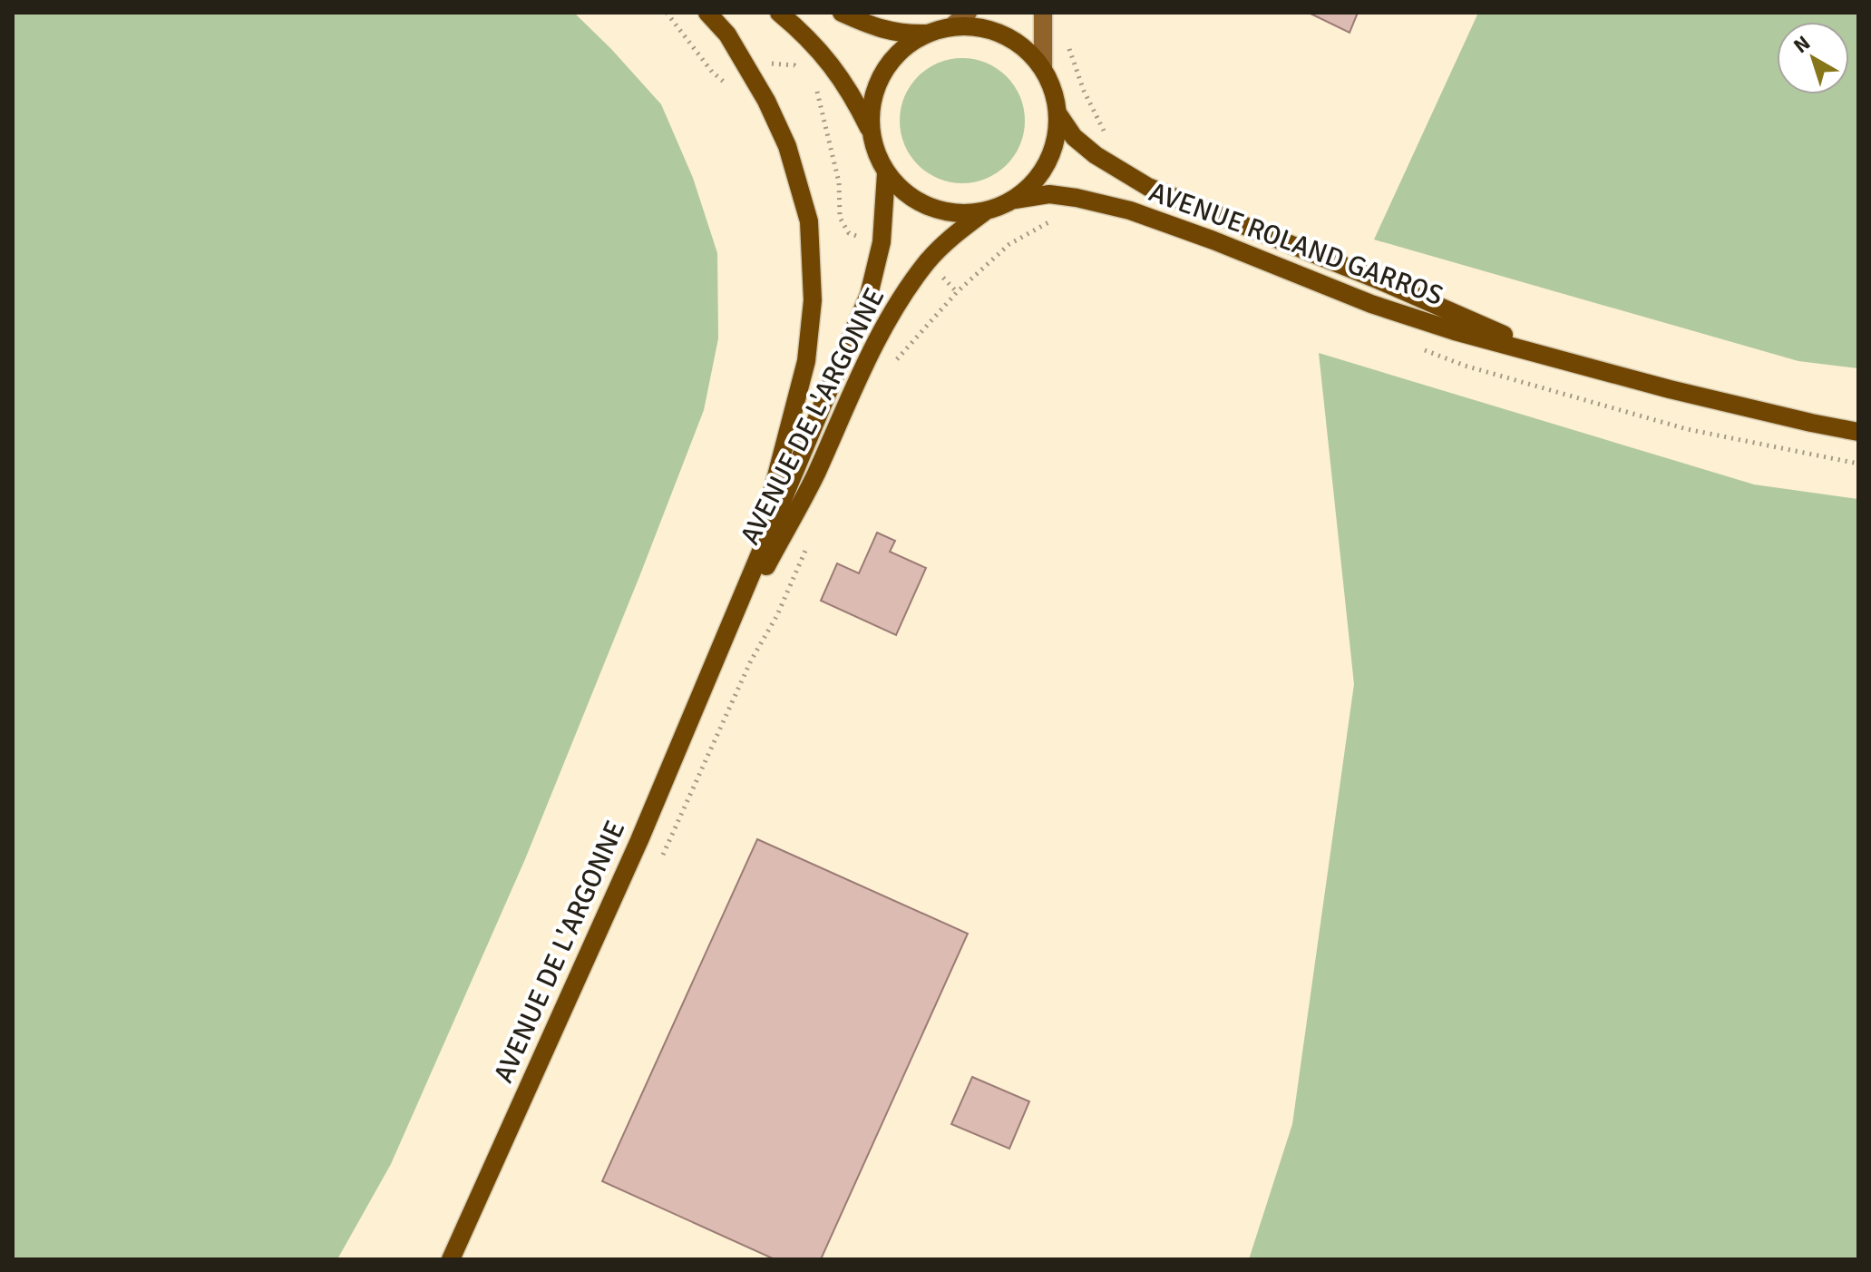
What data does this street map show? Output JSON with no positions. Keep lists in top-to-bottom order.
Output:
{
  "streets": {
    "main road": ["AVENUE ROLAND GARROS", "AVENUE DE L'ARGONNE"]
  },
  "crossings": [
    ["AVENUE ROLAND GARROS", "AVENUE DE L'ARGONNE"]
  ],
  "north": "top left"
}
